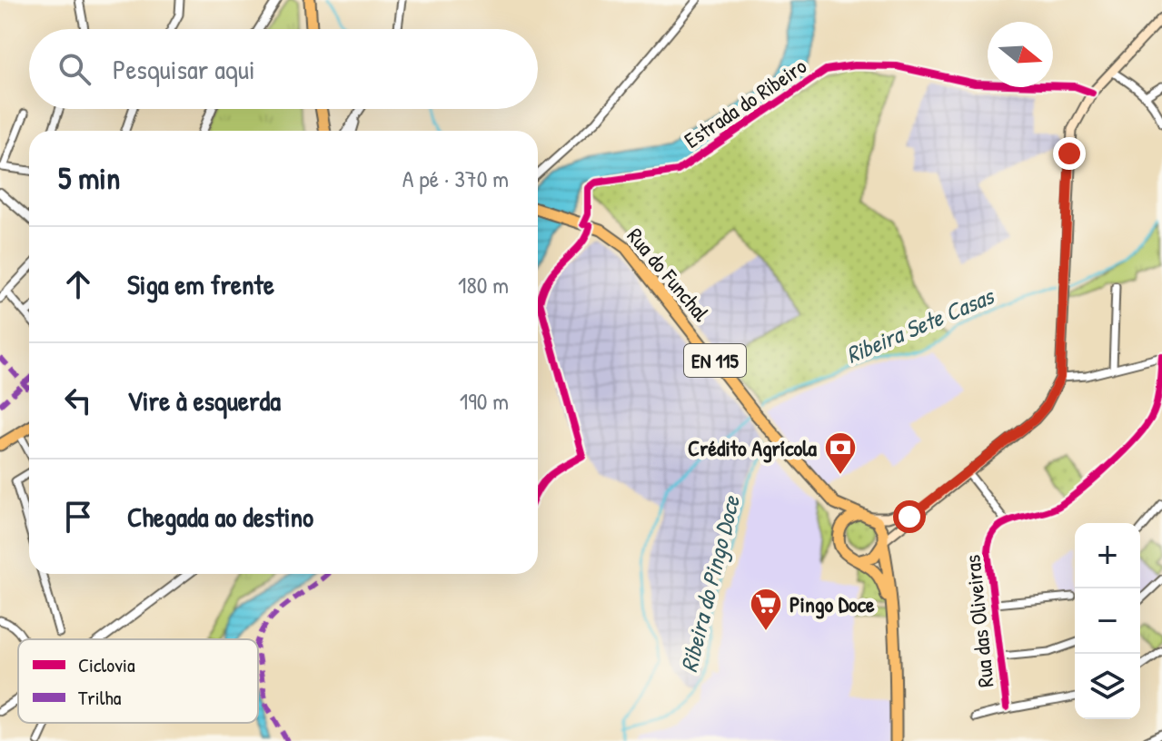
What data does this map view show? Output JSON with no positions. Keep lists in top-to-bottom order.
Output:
{
  "streets": {
    "main road": ["Rua do Funchal", "EN 115"],
    "street": ["Estrada do Ribeiro", "Rua das Oliveiras"]
  },
  "crossings": [
    ["Estrada do Ribeiro", "Rua do Funchal"]
  ],
  "water": ["Ribeira Sete Casas", "Ribeira do Pingo Doce"],
  "places": {
    "bank": ["Crédito Agrícola"],
    "supermarket": ["Pingo Doce"]
  },
  "legend": ["Ciclovia", "Trilha"],
  "north": "right",
  "page": {
    "search": "Pesquisar aqui",
    "heading": ["5 min", "A pé · 370 m"],
    "list": [
      ["Siga em frente", "180 m"],
      ["Vire à esquerda", "190 m"],
      "Chegada ao destino"
    ],
    "map_buttons": ["+", "−"]
  }
}
